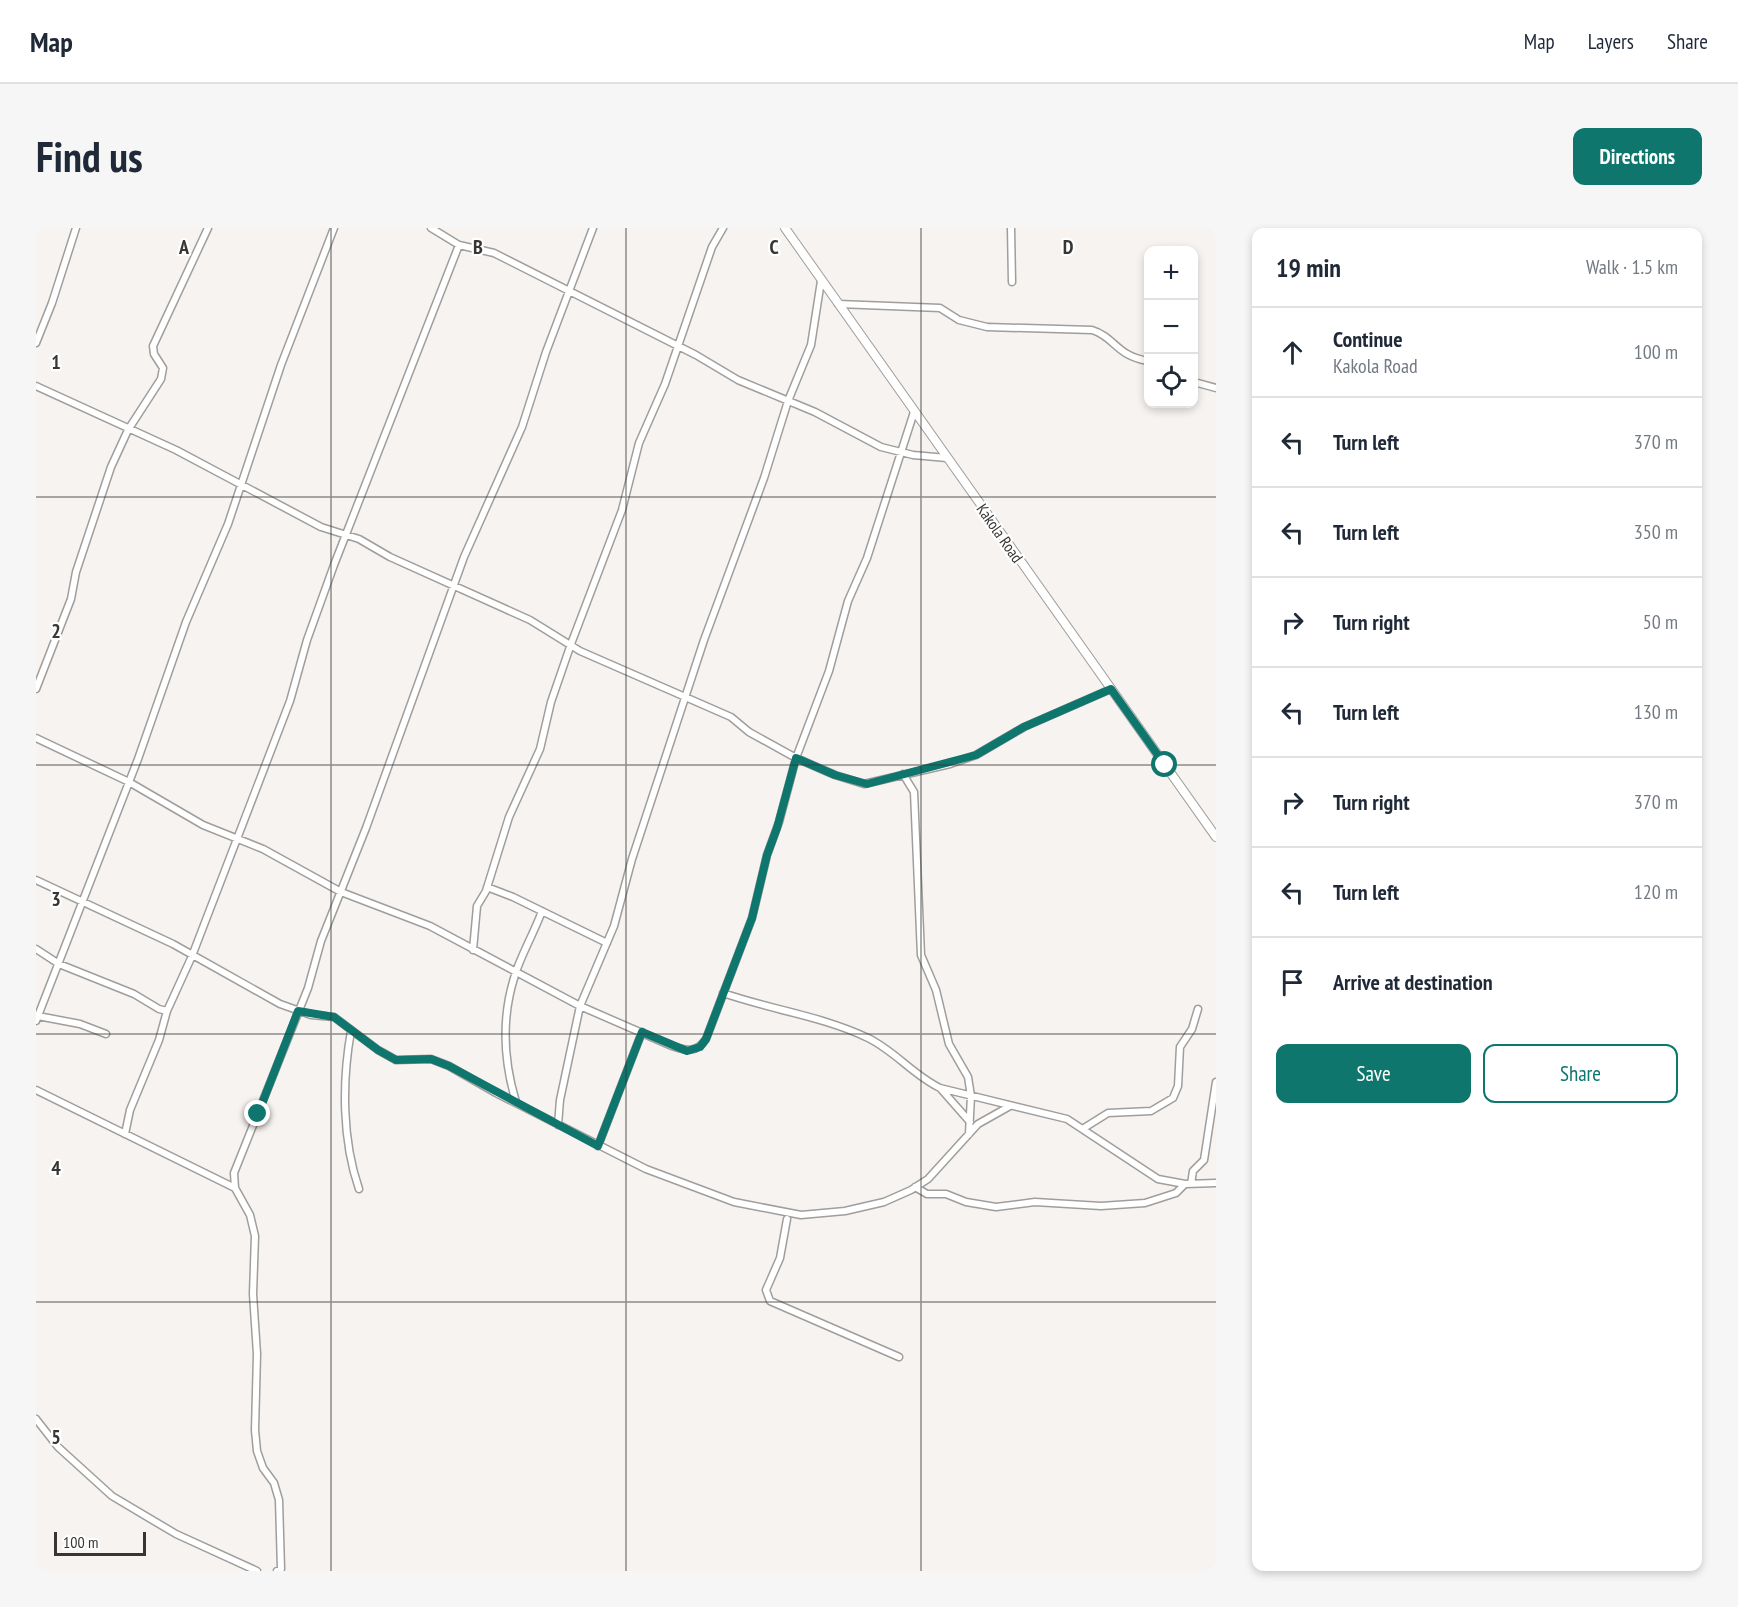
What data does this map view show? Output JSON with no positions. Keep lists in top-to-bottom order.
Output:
{
  "streets": {
    "main road": ["Kakola Road"]
  },
  "scale_bar": "100 m",
  "page": {
    "header": "Map",
    "nav": ["Map", "Layers", "Share"],
    "buttons": [
      "Directions",
      ["Save", "Share"]
    ],
    "title": "Find us",
    "heading": ["19 min", "Walk · 1.5 km"],
    "map_buttons": ["+", "−"],
    "list": [
      ["Continue", "Kakola Road", "100 m"],
      ["Turn left", "370 m"],
      ["Turn left", "350 m"],
      ["Turn right", "50 m"],
      ["Turn left", "130 m"],
      ["Turn right", "370 m"],
      ["Turn left", "120 m"],
      "Arrive at destination"
    ],
    "scale": "100 m"
  },
  "grid": {
    "columns": [
      "A",
      "B",
      "C",
      "D"
    ],
    "rows": [
      "1",
      "2",
      "3",
      "4",
      "5"
    ]
  }
}
